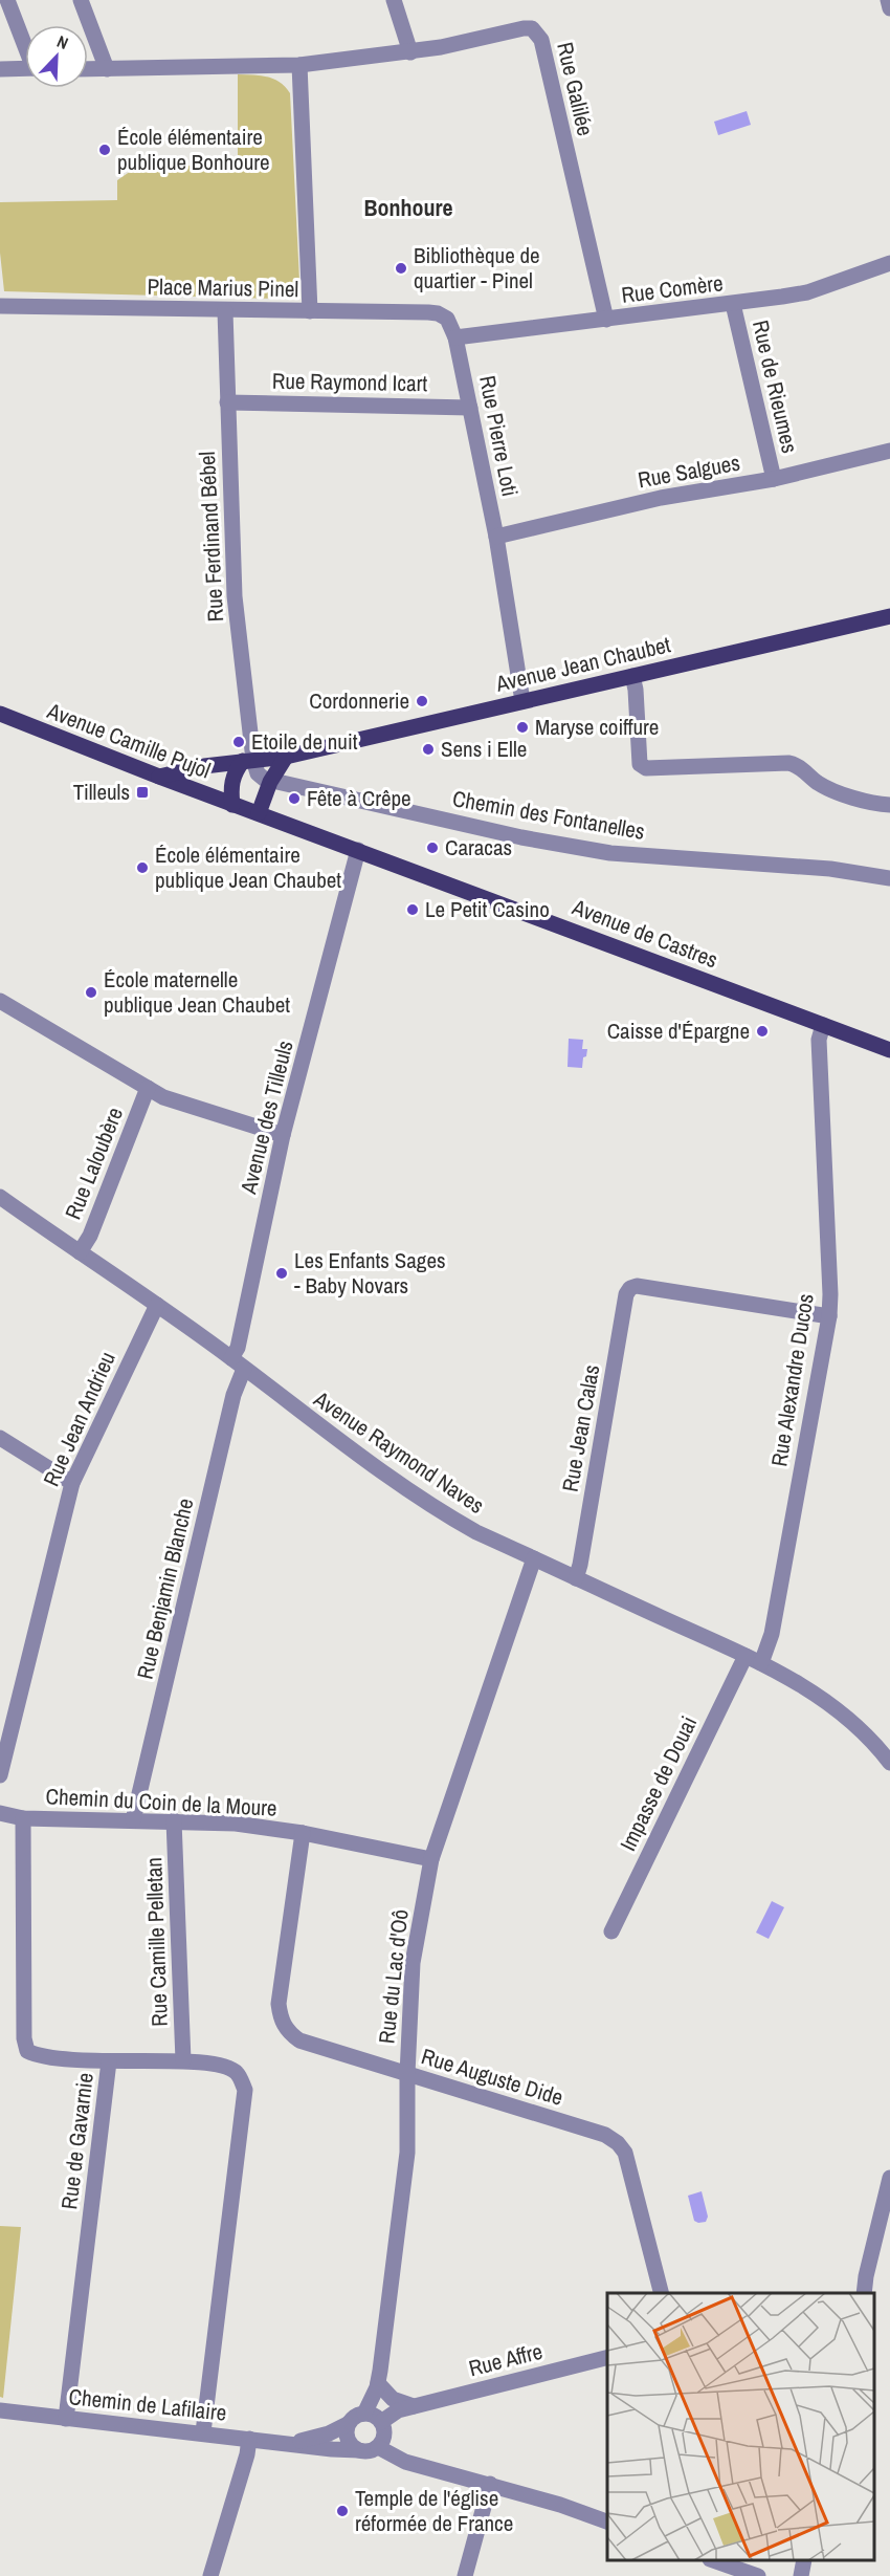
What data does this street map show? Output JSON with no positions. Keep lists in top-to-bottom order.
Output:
{
  "streets": {
    "main road": ["Avenue Jean Chaubet", "Avenue Camille Pujol", "Avenue de Castres"],
    "street": [
      "Rue Galilée",
      "Place Marius Pinel",
      "Rue Comère",
      "Rue Raymond Icart",
      "Rue de Rieumes",
      "Rue Pierre Loti",
      "Rue Salgues",
      "Rue Ferdinand Bébel",
      "Chemin des Fontanelles",
      "Avenue des Tilleuls",
      "Rue Laloubère",
      "Rue Alexandre Ducos",
      "Rue Jean Andrieu",
      "Rue Jean Calas",
      "Avenue Raymond Naves",
      "Rue Benjamin Blanche",
      "Impasse de Douai",
      "Chemin du Coin de la Moure",
      "Rue Camille Pelletan",
      "Rue du Lac d'Oô",
      "Rue Auguste Dide",
      "Rue de Gavarnie",
      "Rue Affre",
      "Chemin de Lafilaire"
    ]
  },
  "crossings": [
    ["Rue Galilée", "Place Marius Pinel"],
    ["Rue Galilée", "Rue Comère"],
    ["Place Marius Pinel", "Rue Pierre Loti"],
    ["Place Marius Pinel", "Rue Ferdinand Bébel"],
    ["Rue Comère", "Rue de Rieumes"],
    ["Rue Comère", "Rue Pierre Loti"],
    ["Rue Raymond Icart", "Rue Pierre Loti"],
    ["Rue Raymond Icart", "Rue Ferdinand Bébel"],
    ["Rue de Rieumes", "Rue Salgues"],
    ["Rue Pierre Loti", "Rue Salgues"],
    ["Rue Pierre Loti", "Avenue Jean Chaubet"],
    ["Rue Ferdinand Bébel", "Avenue Jean Chaubet"],
    ["Avenue Jean Chaubet", "Avenue Camille Pujol"],
    ["Avenue Camille Pujol", "Avenue de Castres"],
    ["Avenue de Castres", "Avenue des Tilleuls"],
    ["Avenue de Castres", "Rue Alexandre Ducos"],
    ["Avenue des Tilleuls", "Avenue Raymond Naves"],
    ["Avenue des Tilleuls", "Rue Benjamin Blanche"],
    ["Rue Laloubère", "Avenue Raymond Naves"],
    ["Rue Alexandre Ducos", "Rue Jean Calas"],
    ["Rue Alexandre Ducos", "Avenue Raymond Naves"],
    ["Rue Jean Andrieu", "Avenue Raymond Naves"],
    ["Rue Jean Calas", "Avenue Raymond Naves"],
    ["Avenue Raymond Naves", "Rue Benjamin Blanche"],
    ["Avenue Raymond Naves", "Impasse de Douai"],
    ["Avenue Raymond Naves", "Rue du Lac d'Oô"],
    ["Rue Benjamin Blanche", "Chemin du Coin de la Moure"],
    ["Chemin du Coin de la Moure", "Rue Camille Pelletan"],
    ["Chemin du Coin de la Moure", "Rue du Lac d'Oô"],
    ["Chemin du Coin de la Moure", "Rue Auguste Dide"],
    ["Rue Camille Pelletan", "Rue de Gavarnie"],
    ["Rue du Lac d'Oô", "Rue Auguste Dide"],
    ["Rue du Lac d'Oô", "Rue Affre"],
    ["Rue du Lac d'Oô", "Chemin de Lafilaire"],
    ["Rue de Gavarnie", "Chemin de Lafilaire"],
    ["Rue Affre", "Chemin de Lafilaire"]
  ],
  "districts": ["Bonhoure"],
  "places": {
    "other": [
      "École élémentaire publique Bonhoure",
      "Bibliothèque de quartier - Pinel",
      "Cordonnerie",
      "Maryse coiffure",
      "Etoile de nuit",
      "Sens i Elle",
      "Fête à Crêpe",
      "Caracas",
      "École élémentaire publique Jean Chaubet",
      "Le Petit Casino",
      "École maternelle publique Jean Chaubet",
      "Caisse d'Épargne",
      "Les Enfants Sages - Baby Novars",
      "Temple de l'église réformée de France"
    ],
    "transit": ["Tilleuls"]
  },
  "north": "top right"
}
